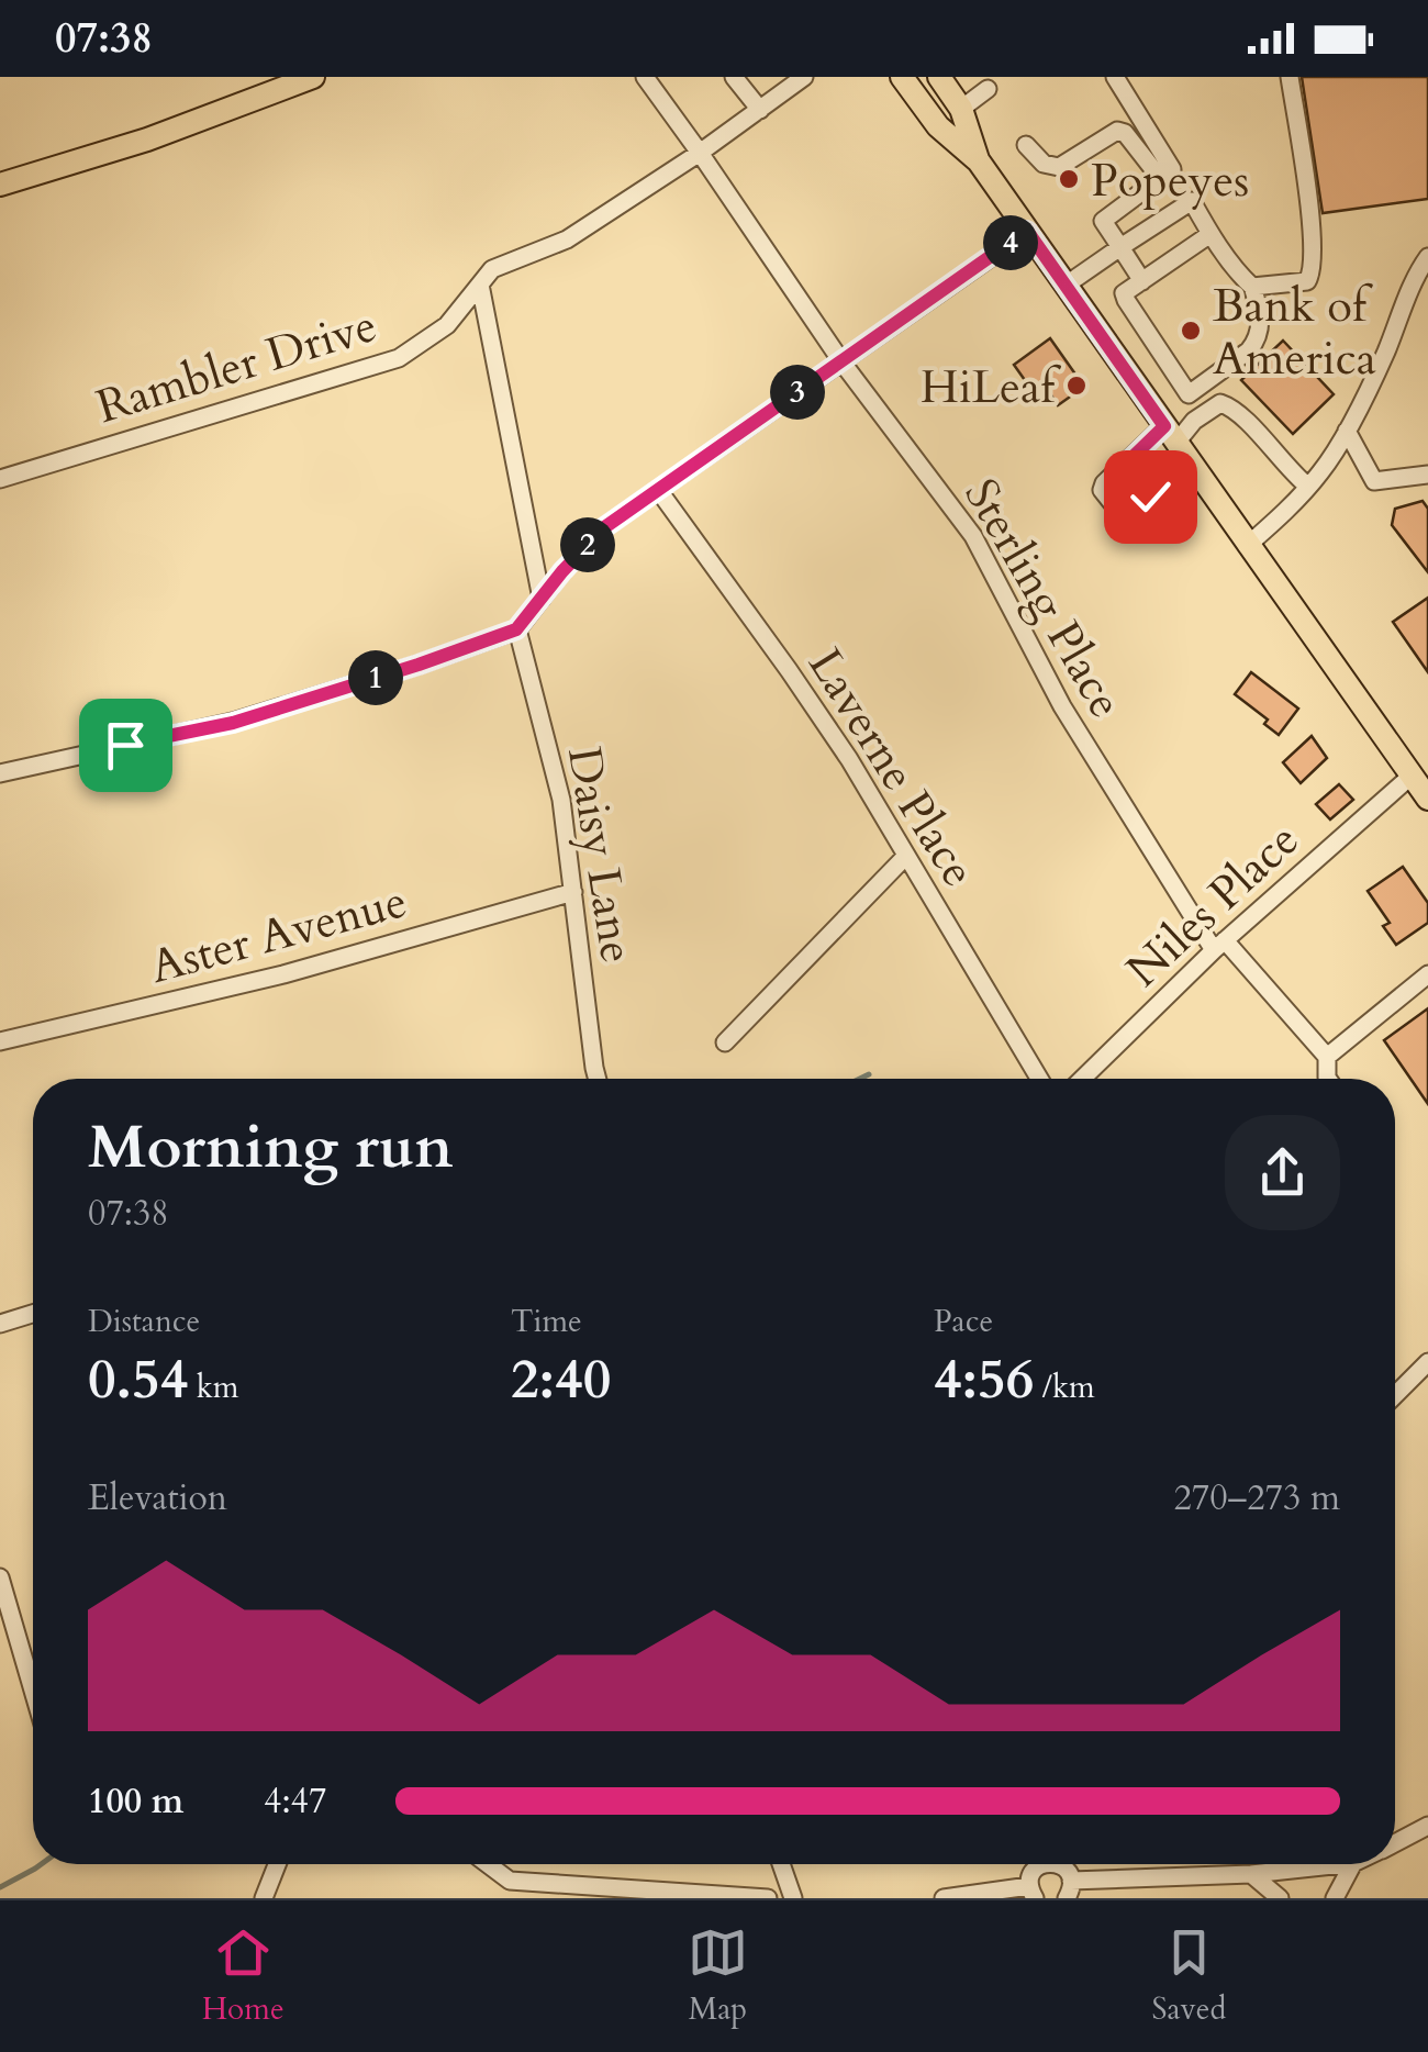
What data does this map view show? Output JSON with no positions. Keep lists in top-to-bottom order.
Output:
{
  "streets": {
    "street": [
      "Rambler Drive",
      "Sterling Place",
      "Laverne Place",
      "Daisy Lane",
      "Niles Place",
      "Aster Avenue"
    ]
  },
  "crossings": [
    ["Rambler Drive", "Sterling Place"],
    ["Sterling Place", "Niles Place"],
    ["Daisy Lane", "Aster Avenue"]
  ],
  "places": ["Popeyes", "Bank of America", "HiLeaf"],
  "page": {
    "status": "07:38",
    "pins": [
      "4",
      "3",
      "2",
      "1"
    ],
    "heading": ["Morning run", "07:38"],
    "stats": [
      ["Distance", "0.54 km"],
      ["Time", "2:40"],
      ["Pace", "4:56 /km"]
    ],
    "chart": ["Elevation", "270–273 m"],
    "list": [
      {
        "name": "100 m",
        "note": "4:47"
      }
    ],
    "tabs": ["Home", "Map", "Saved"]
  }
}
